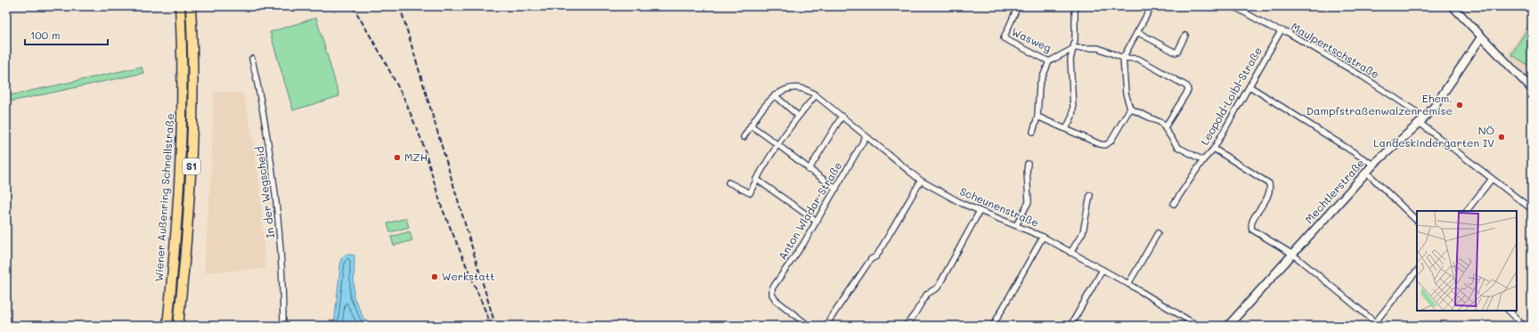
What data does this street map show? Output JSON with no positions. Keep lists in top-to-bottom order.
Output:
{
  "streets": {
    "highway": ["S1", "Wiener Außenring Schnellstraße"],
    "street": [
      "Wasweg",
      "Maulpertschstraße",
      "Leopold-Loibl-Straße",
      "Mechtlerstraße",
      "In der Wegscheid",
      "Scheunenstraße",
      "Anton Wladar-Straße"
    ]
  },
  "crossings": [
    ["Maulpertschstraße", "Leopold-Loibl-Straße"],
    ["Maulpertschstraße", "Mechtlerstraße"],
    ["Scheunenstraße", "Anton Wladar-Straße"]
  ],
  "places": [
    "Ehem. Dampfstraßenwalzenremise",
    "NÖ Landeskindergarten IV",
    "MZH",
    "Werkstatt"
  ],
  "scale_bar": "100 m"
}
